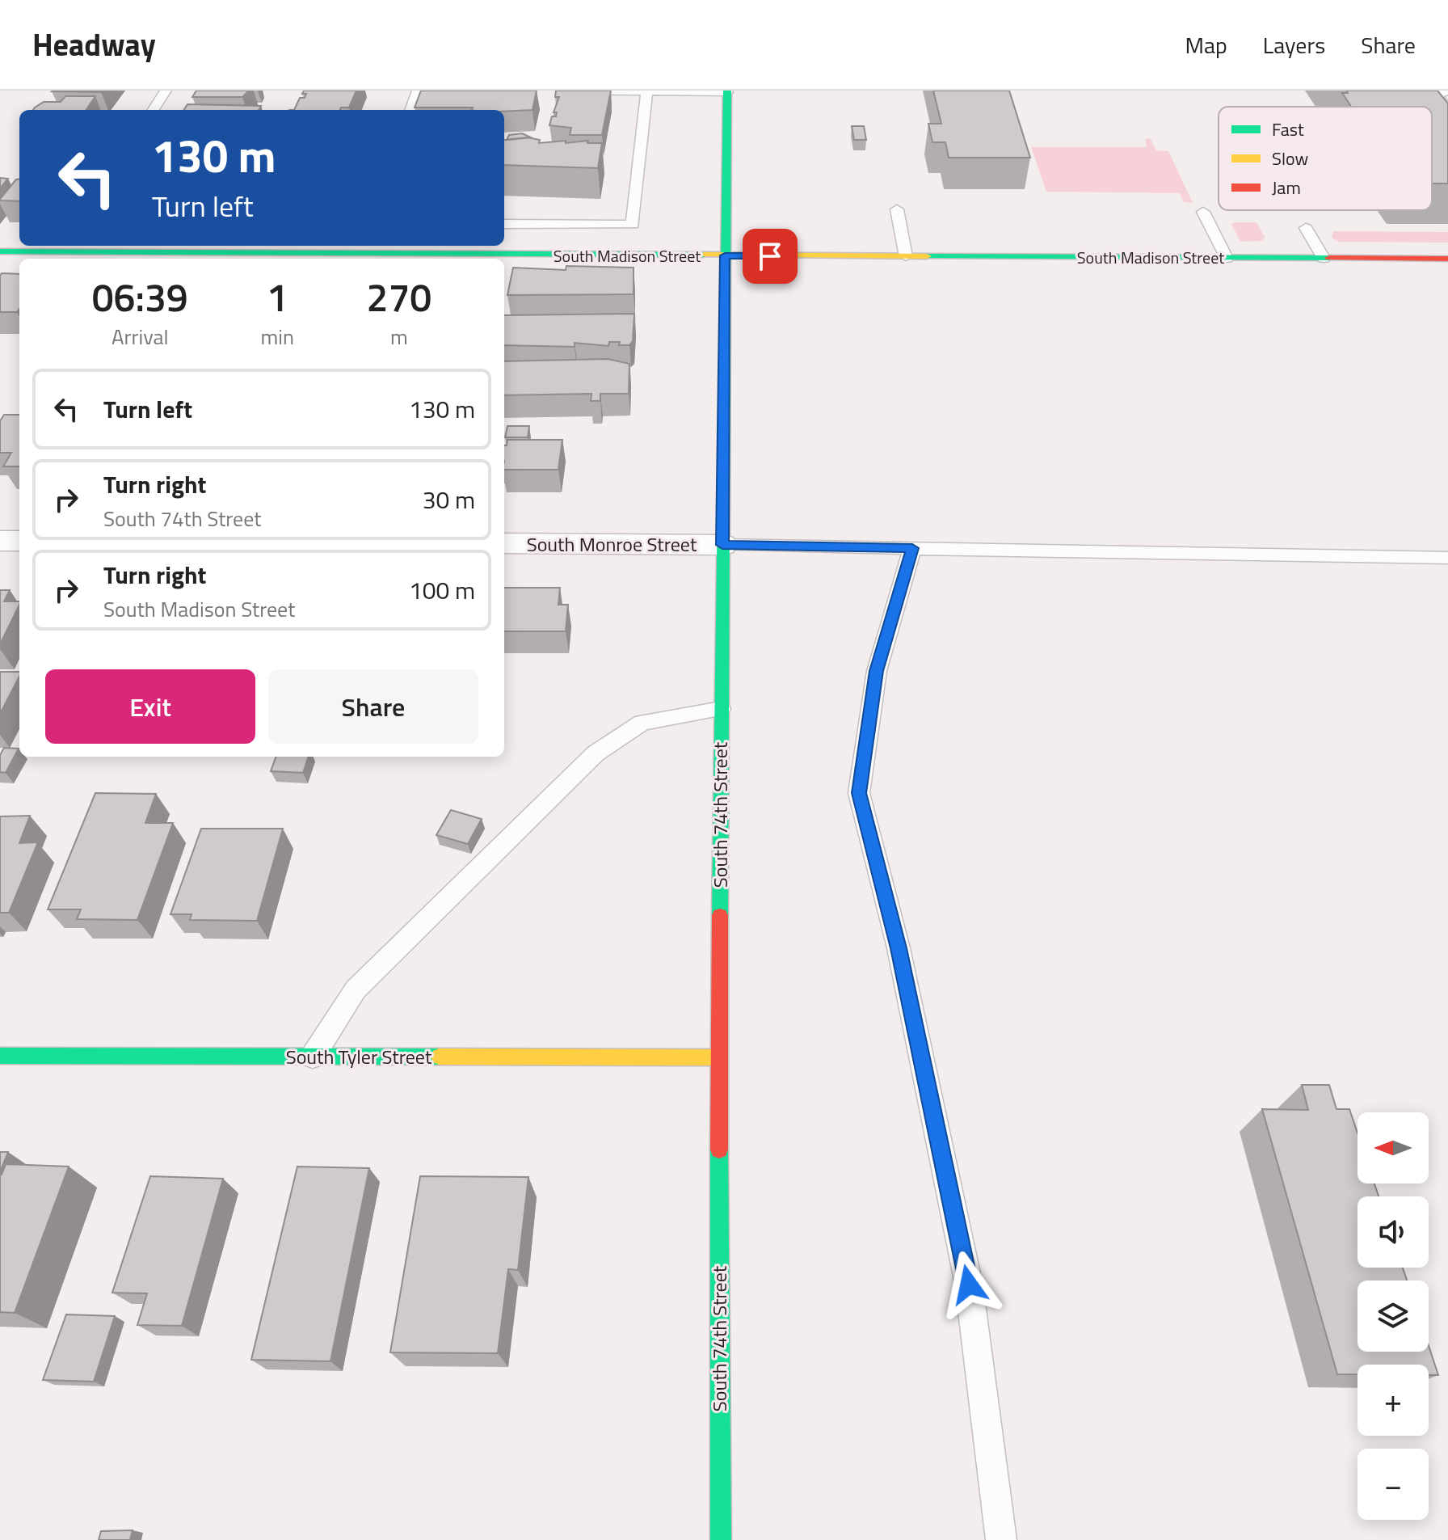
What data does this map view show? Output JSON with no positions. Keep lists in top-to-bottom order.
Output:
{
  "streets": {
    "street": [
      "South Madison Street",
      "South Monroe Street",
      "South 74th Street",
      "South Tyler Street"
    ]
  },
  "crossings": [
    ["South Madison Street", "South 74th Street"],
    ["South Monroe Street", "South 74th Street"],
    ["South 74th Street", "South Tyler Street"]
  ],
  "legend": ["Fast", "Slow", "Jam"],
  "north": "left",
  "page": {
    "header": "Headway",
    "nav": ["Map", "Layers", "Share"],
    "turn": ["130 m", "Turn left"],
    "eta": [
      "06:39",
      "Arrival",
      "1",
      "min",
      "270",
      "m"
    ],
    "list": [
      {
        "name": "Turn left",
        "value": "130 m"
      },
      {
        "name": "Turn right",
        "note": "South 74th Street",
        "value": "30 m"
      },
      {
        "name": "Turn right",
        "note": "South Madison Street",
        "value": "100 m"
      }
    ],
    "buttons": ["Exit", "Share"],
    "map_buttons": ["+", "−"]
  }
}
